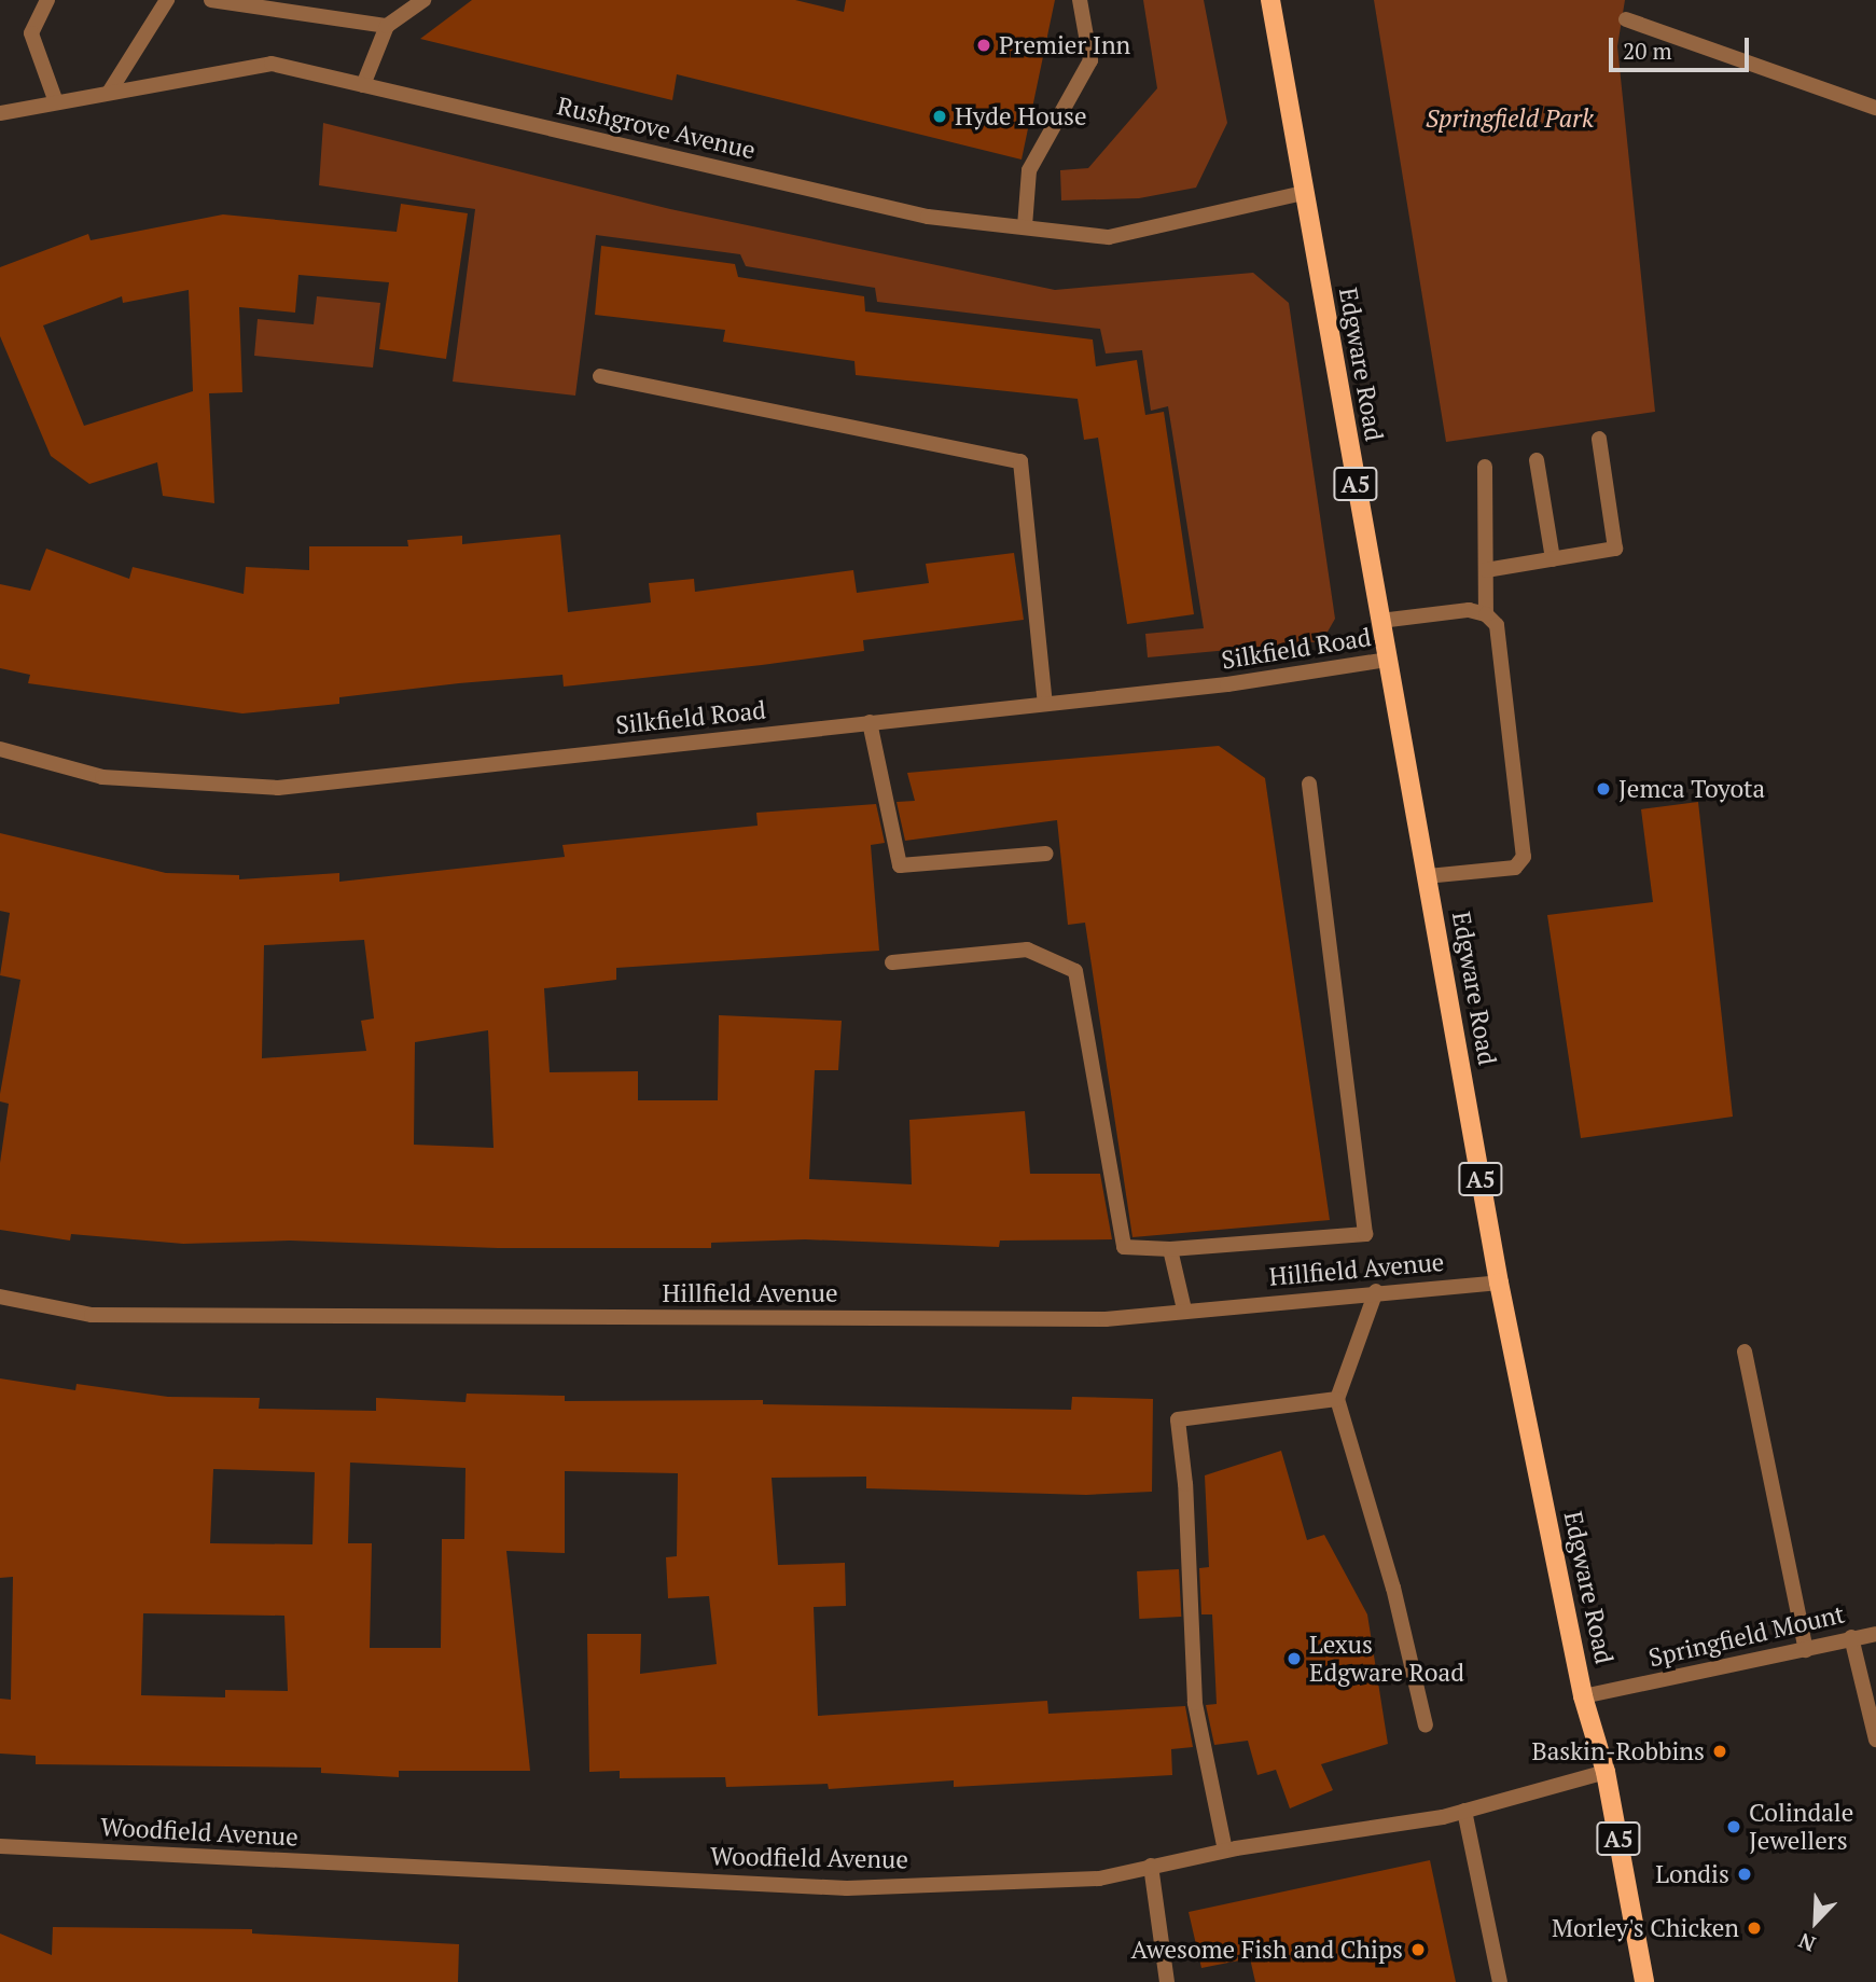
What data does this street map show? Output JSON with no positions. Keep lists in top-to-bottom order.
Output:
{
  "streets": {
    "main road": ["Edgware Road", "A5"],
    "street": [
      "Rushgrove Avenue",
      "Silkfield Road",
      "Hillfield Avenue",
      "Springfield Mount",
      "Woodfield Avenue"
    ]
  },
  "crossings": [
    ["Rushgrove Avenue", "Edgware Road"],
    ["Edgware Road", "Silkfield Road"],
    ["Edgware Road", "Hillfield Avenue"],
    ["Edgware Road", "Springfield Mount"],
    ["Edgware Road", "Woodfield Avenue"]
  ],
  "parks": ["Springfield Park"],
  "places": [
    "Premier Inn",
    "Hyde House",
    "Jemca Toyota",
    "Lexus Edgware Road",
    "Baskin-Robbins",
    "Colindale Jewellers",
    "Londis",
    "Morley's Chicken",
    "Awesome Fish and Chips"
  ],
  "scale_bar": "20 m",
  "north": "bottom left"
}
